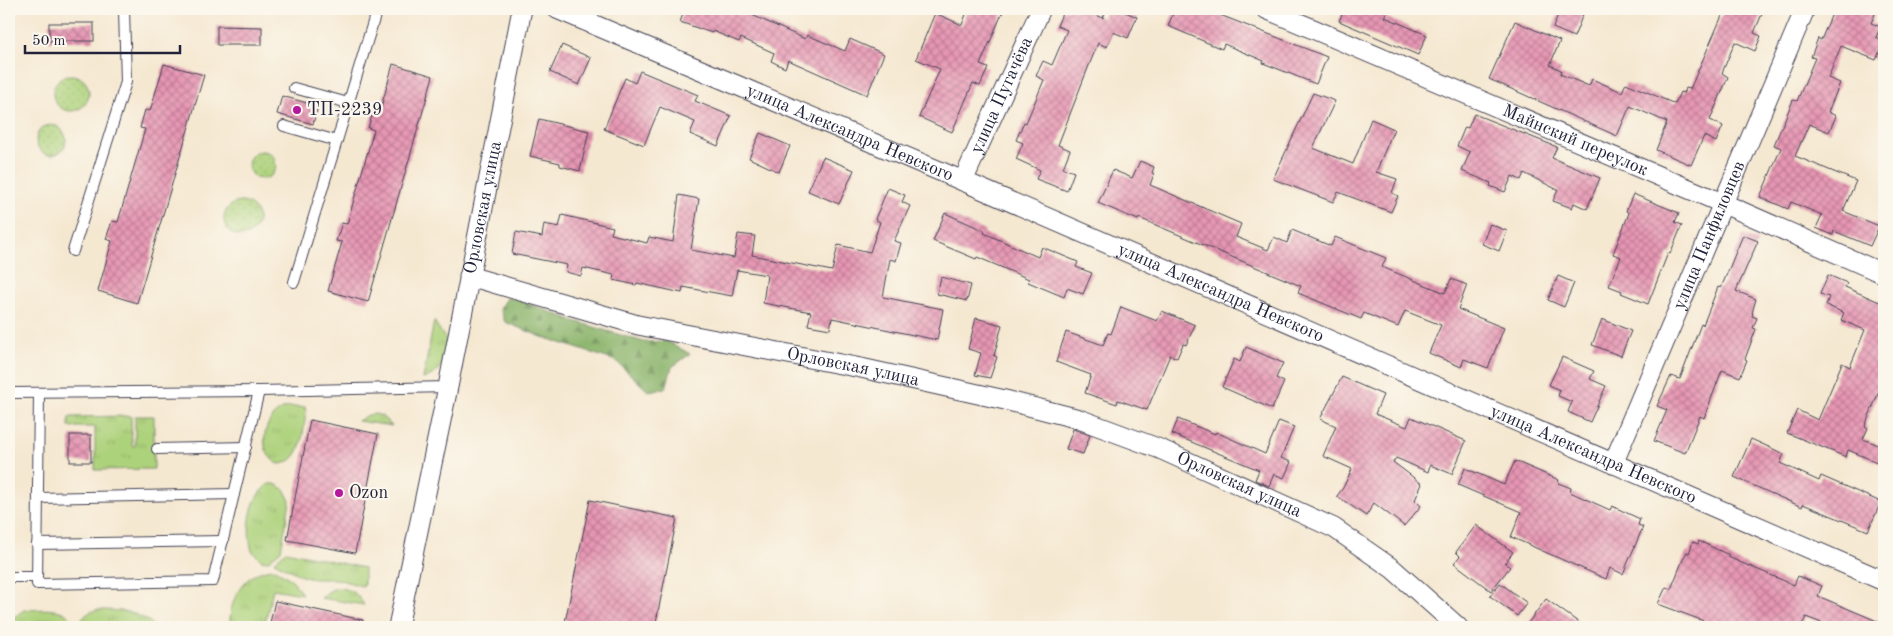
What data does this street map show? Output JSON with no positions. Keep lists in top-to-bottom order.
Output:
{
  "streets": {
    "street": [
      "улица Пугачёва",
      "улица Александра Невского",
      "Майнский переулок",
      "Орловская улица",
      "улица Панфиловцев"
    ]
  },
  "crossings": [
    ["улица Пугачёва", "улица Александра Невского"],
    ["улица Александра Невского", "улица Панфиловцев"],
    ["Майнский переулок", "улица Панфиловцев"]
  ],
  "places": ["ТП-2239", "Ozon"],
  "scale_bar": "50 m"
}
